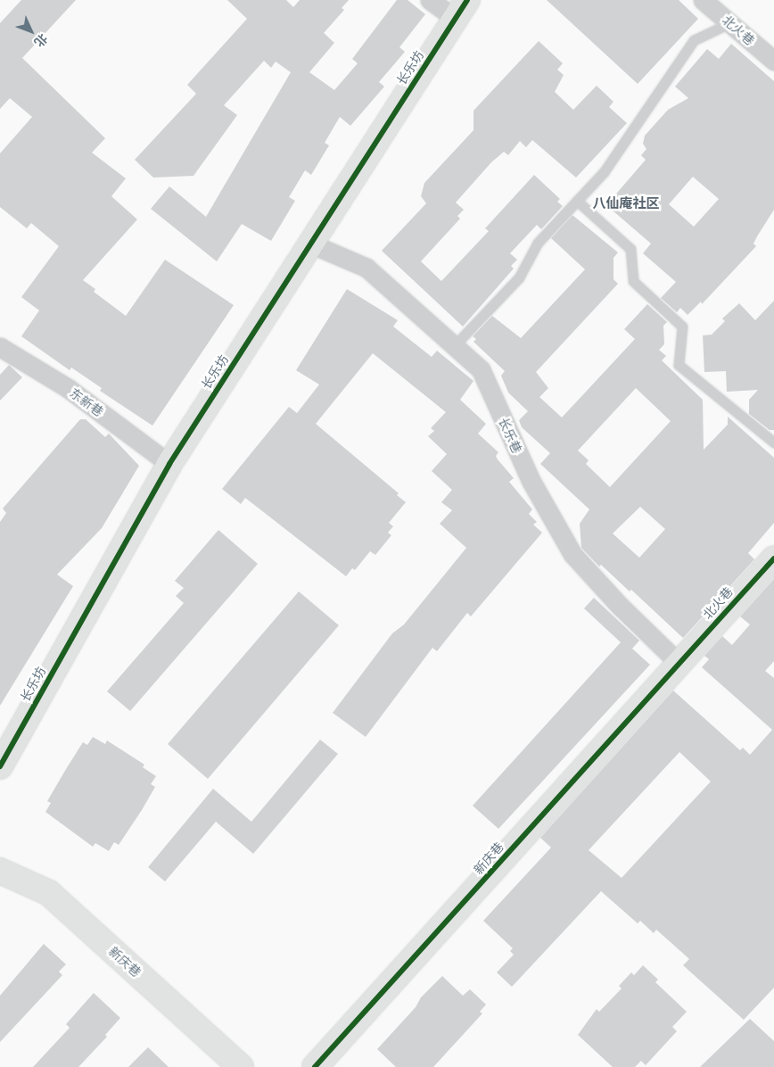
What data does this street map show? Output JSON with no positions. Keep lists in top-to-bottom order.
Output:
{
  "streets": {
    "street": [
      "北火巷",
      "长乐坊",
      "东新巷",
      "长乐巷",
      "新庆巷"
    ]
  },
  "crossings": [
    ["北火巷", "长乐巷"],
    ["北火巷", "新庆巷"],
    ["长乐坊", "东新巷"],
    ["长乐坊", "长乐巷"],
    ["长乐巷", "新庆巷"]
  ],
  "districts": ["八仙庵社区"],
  "north": "bottom right"
}
